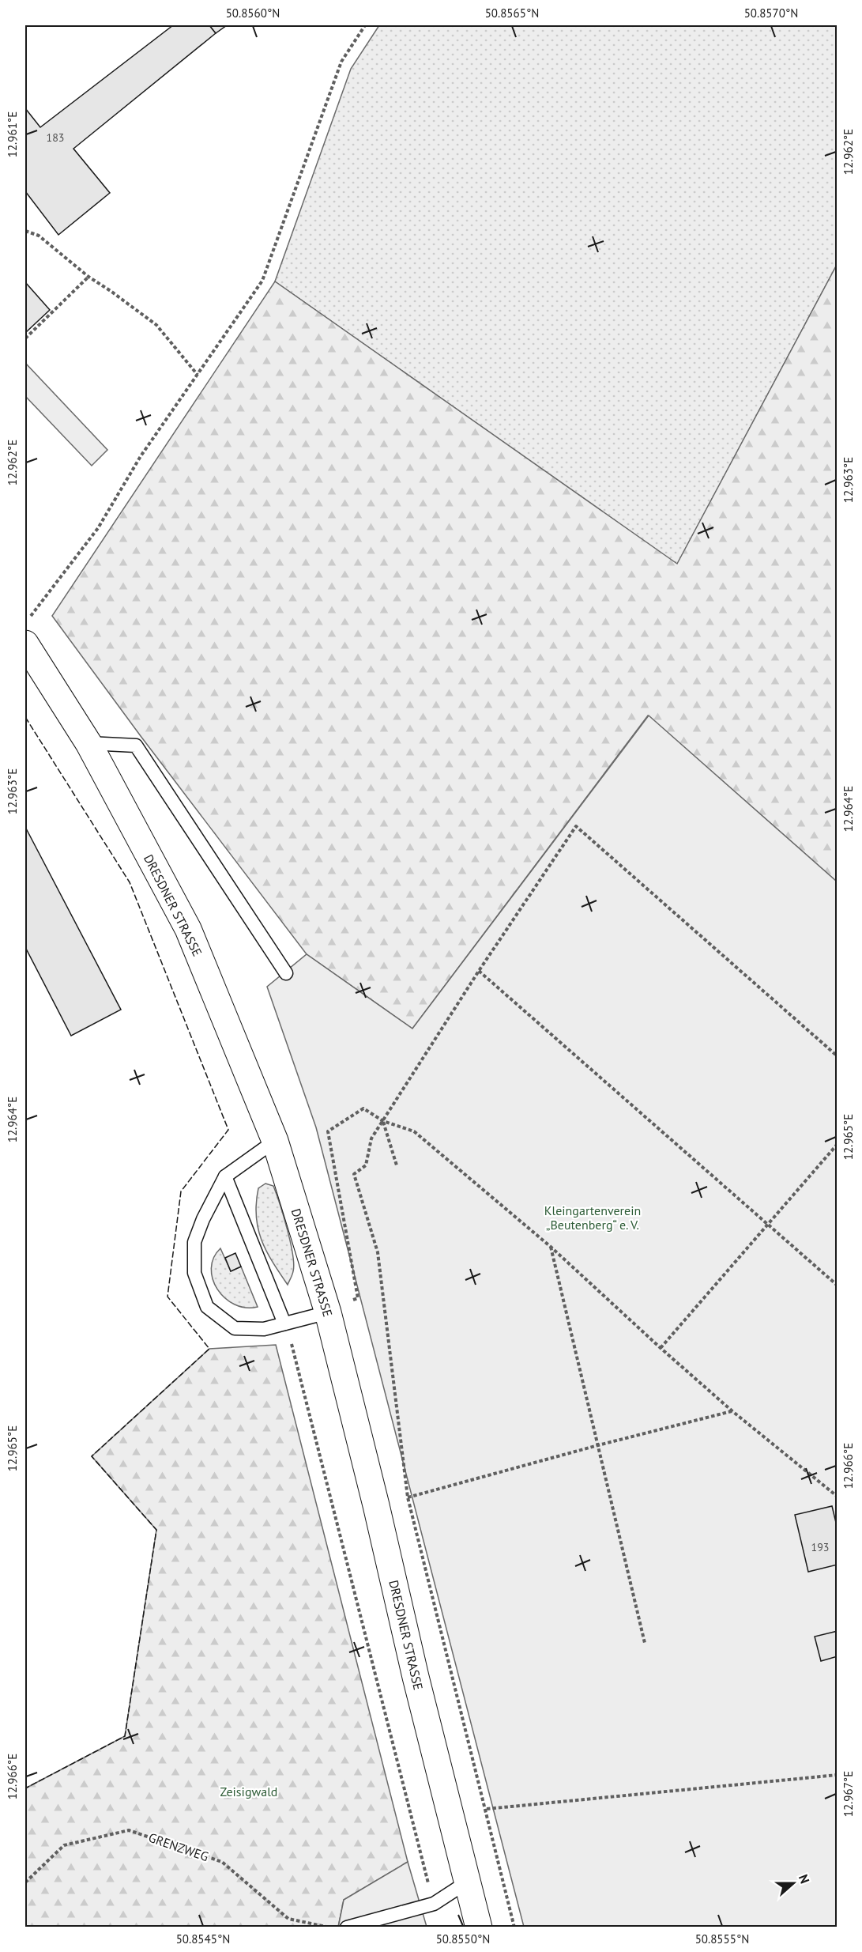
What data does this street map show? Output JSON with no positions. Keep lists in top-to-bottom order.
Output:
{
  "streets": {
    "main road": ["DRESDNER STRASSE"],
    "path": ["GRENZWEG"]
  },
  "parks": ["Kleingartenverein „Beutenberg“ e. V.", "Zeisigwald"],
  "house_numbers": ["183", "193"],
  "north": "right",
  "coordinates": [
    "50.8560°N",
    "50.8565°N",
    "50.8570°N",
    "12.961°E",
    "12.962°E",
    "12.963°E",
    "12.964°E",
    "12.965°E",
    "12.966°E",
    "12.967°E",
    "50.8545°N",
    "50.8550°N",
    "50.8555°N"
  ]
}
